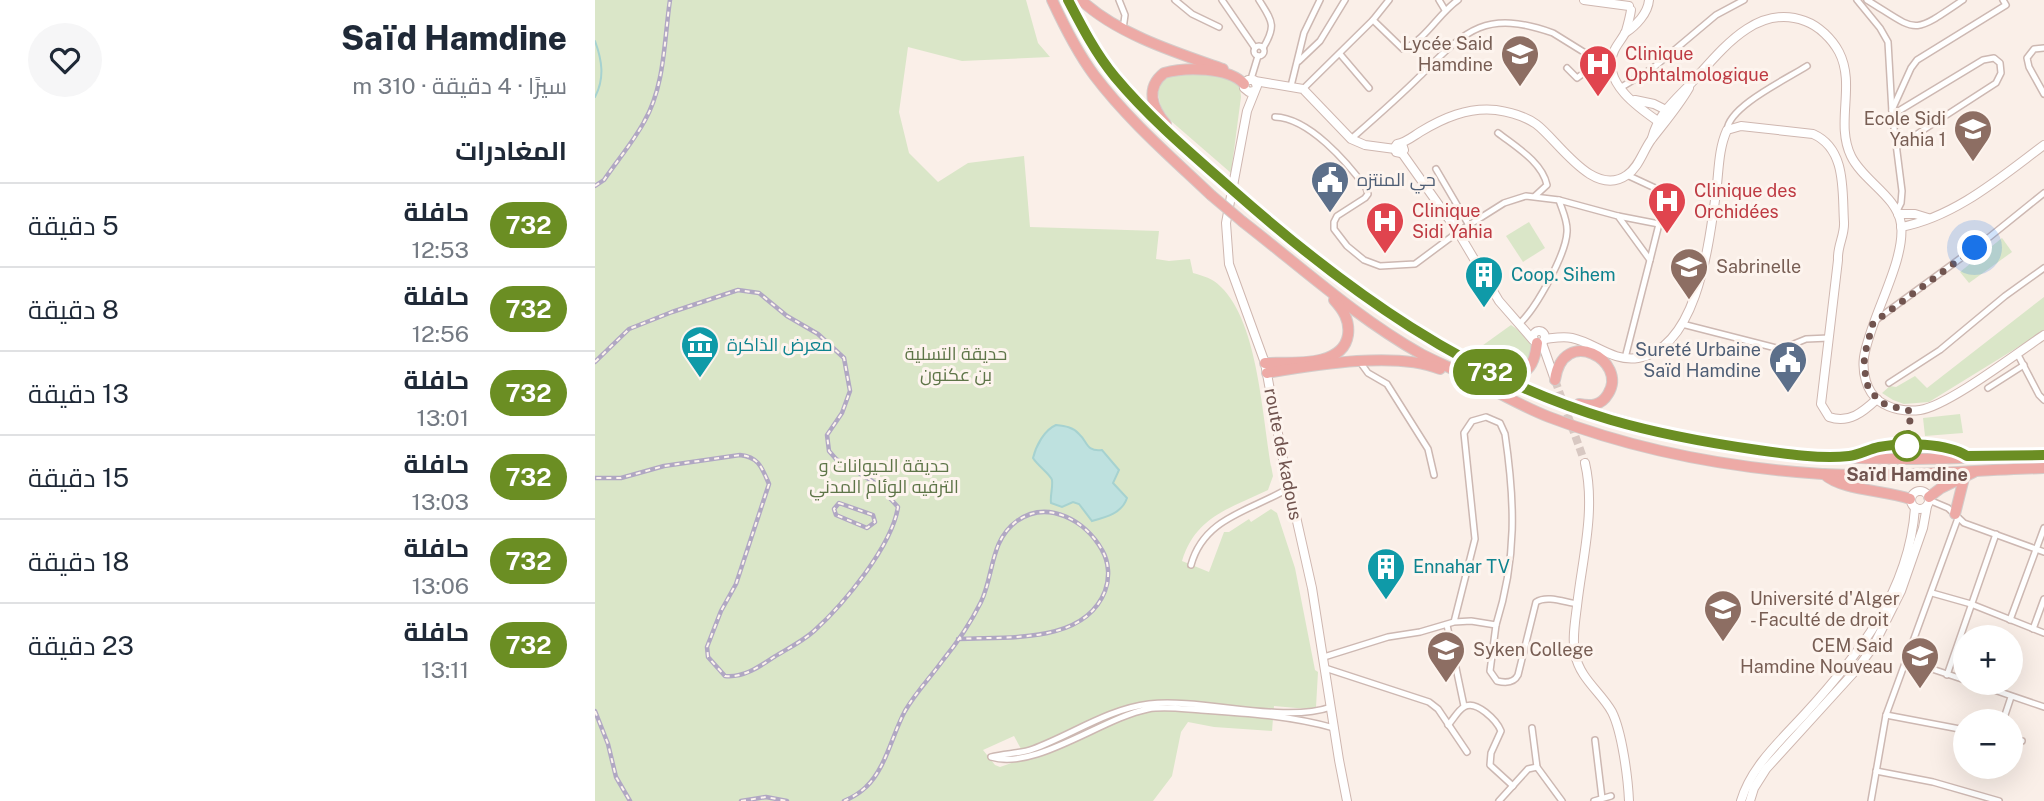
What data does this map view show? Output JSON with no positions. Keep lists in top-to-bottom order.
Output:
{
  "streets": {
    "main road": ["route de kadous"]
  },
  "parks": ["حديقة التسلية بن عكنون", "حديقة الحيوانات و الترفيه الوئام المدني"],
  "places": {
    "school or university": [
      "Lycée Said Hamdine",
      "Ecole Sidi Yahia 1",
      "Sabrinelle",
      "Université d'Alger - Faculté de droit",
      "Syken College",
      "CEM Said Hamdine Nouveau"
    ],
    "hospital": ["Clinique Ophtalmologique", "Clinique des Orchidées", "Clinique Sidi Yahia"],
    "public building": ["حي المنتزه", "Sureté Urbaine Saïd Hamdine"],
    "building": ["Coop. Sihem", "Ennahar TV"],
    "museum": ["معرض الذاكرة"],
    "other": ["Saïd Hamdine"]
  },
  "lines": ["bus line 732"],
  "page": {
    "on_map": "732",
    "heading": [
      ["Saïd Hamdine", "سيرًا · 4 دقيقة · 310 m"],
      "المغادرات"
    ],
    "list": [
      {
        "mark": "732",
        "name": "حافلة",
        "note": "12:53",
        "value": "5 دقيقة"
      },
      {
        "mark": "732",
        "name": "حافلة",
        "note": "12:56",
        "value": "8 دقيقة"
      },
      {
        "mark": "732",
        "name": "حافلة",
        "note": "13:01",
        "value": "13 دقيقة"
      },
      {
        "mark": "732",
        "name": "حافلة",
        "note": "13:03",
        "value": "15 دقيقة"
      },
      {
        "mark": "732",
        "name": "حافلة",
        "note": "13:06",
        "value": "18 دقيقة"
      },
      {
        "mark": "732",
        "name": "حافلة",
        "note": "13:11",
        "value": "23 دقيقة"
      }
    ],
    "map_buttons": ["+", "−"]
  }
}
